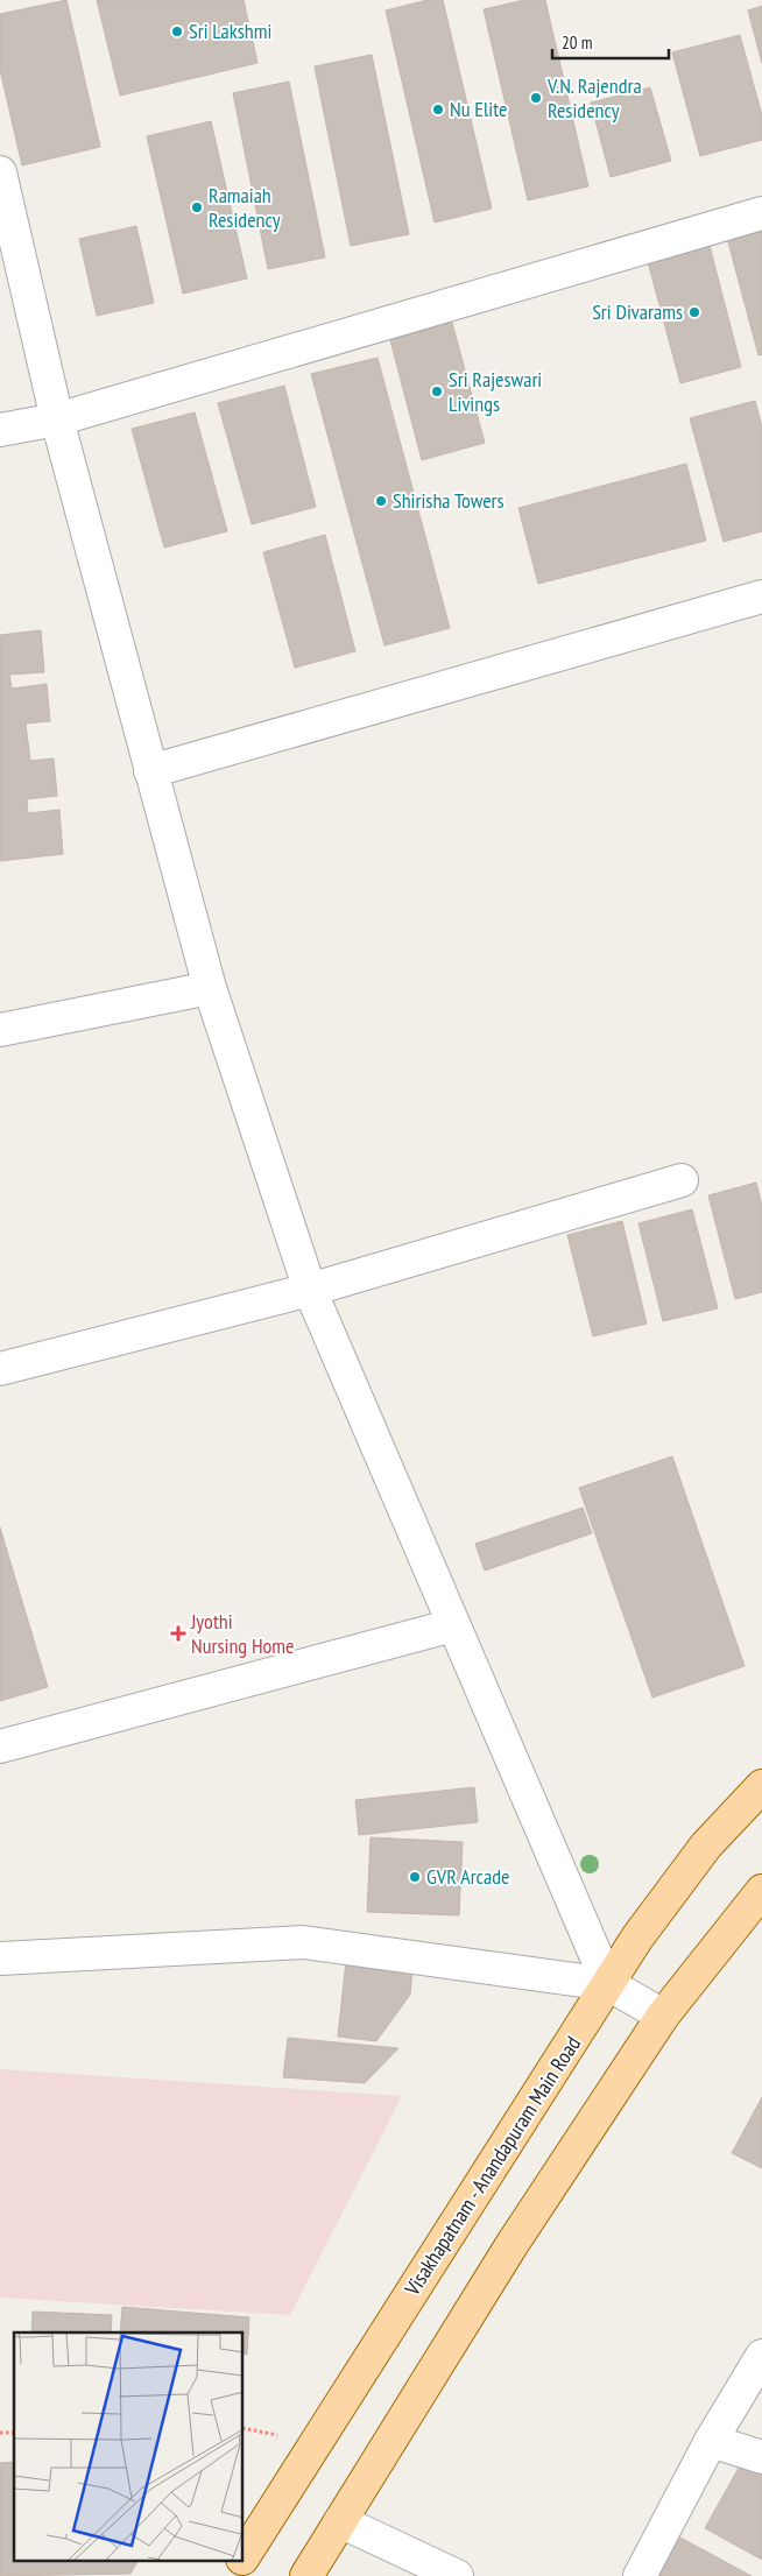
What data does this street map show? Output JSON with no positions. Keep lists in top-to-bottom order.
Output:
{
  "streets": {
    "main road": ["Visakhapatnam - Anandapuram Main Road"]
  },
  "places": {
    "other": [
      "Sri Lakshmi",
      "V.N. Rajendra Residency",
      "Nu Elite",
      "Ramaiah Residency",
      "Sri Divarams",
      "Sri Rajeswari Livings",
      "Shirisha Towers",
      "GVR Arcade"
    ],
    "health": ["Jyothi Nursing Home"]
  },
  "scale_bar": "20 m"
}
